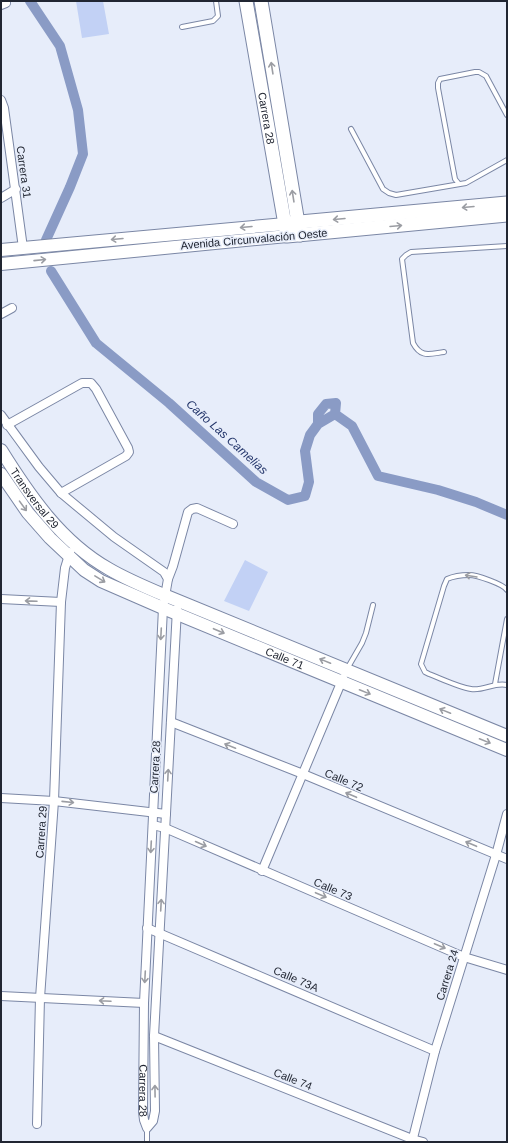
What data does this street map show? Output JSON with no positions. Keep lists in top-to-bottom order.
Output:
{
  "streets": {
    "main road": [
      "Carrera 28",
      "Avenida Circunvalación Oeste",
      "Transversal 29",
      "Calle 71"
    ],
    "street": [
      "Carrera 31",
      "Calle 72",
      "Carrera 29",
      "Calle 73",
      "Carrera 24",
      "Calle 73A",
      "Calle 74"
    ]
  },
  "crossings": [
    ["Carrera 28", "Avenida Circunvalación Oeste"],
    ["Carrera 28", "Calle 71"],
    ["Carrera 28", "Calle 72"],
    ["Carrera 28", "Calle 73"],
    ["Carrera 28", "Calle 73A"],
    ["Carrera 28", "Calle 74"],
    ["Carrera 31", "Avenida Circunvalación Oeste"],
    ["Transversal 29", "Calle 71"],
    ["Transversal 29", "Carrera 29"],
    ["Calle 71", "Carrera 29"],
    ["Calle 72", "Carrera 24"],
    ["Calle 73", "Carrera 24"],
    ["Carrera 24", "Calle 73A"],
    ["Carrera 24", "Calle 74"]
  ],
  "one_way": ["Calle 72", "Calle 73"],
  "water": ["Caño Las Camelias"]
}
